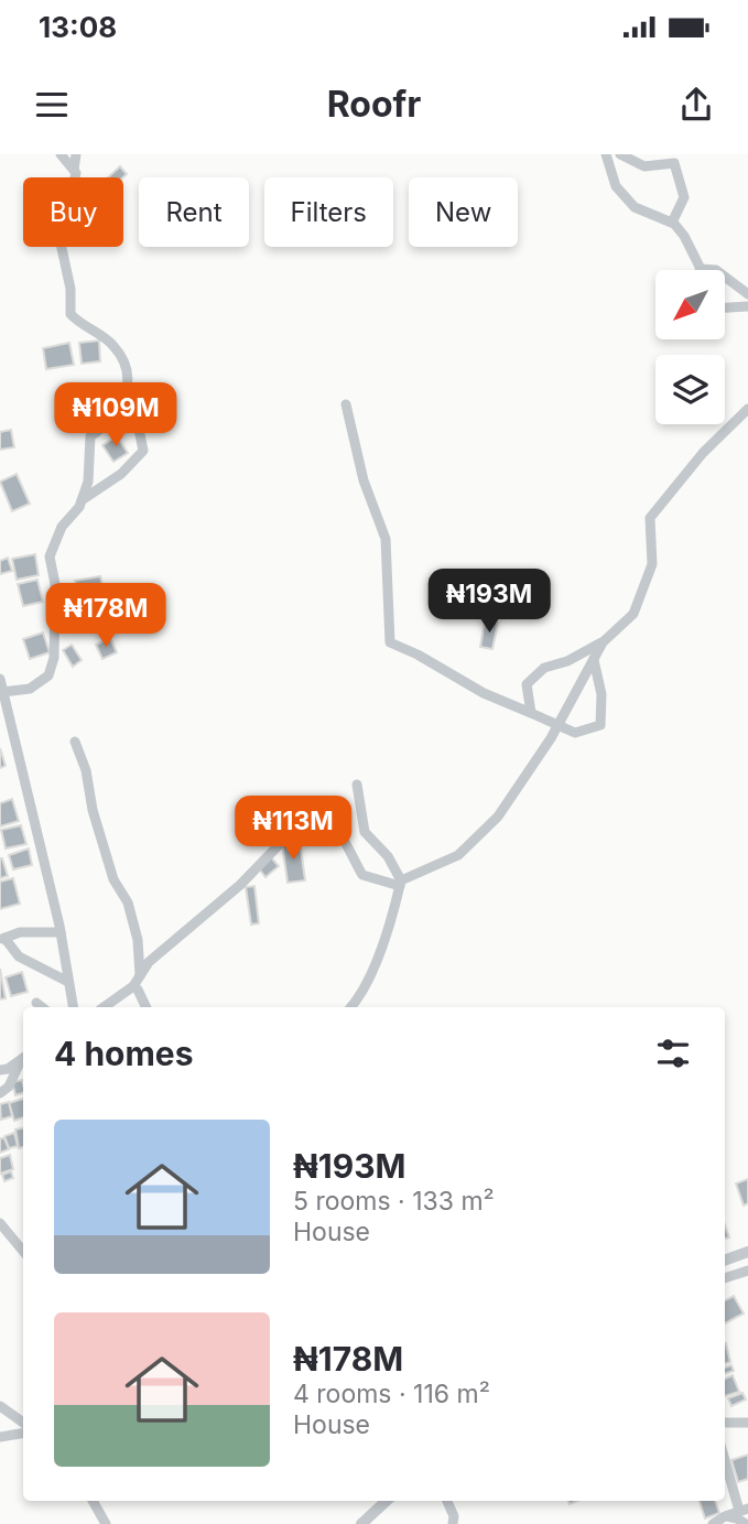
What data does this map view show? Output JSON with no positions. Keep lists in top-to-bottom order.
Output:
{
  "north": "bottom left",
  "page": {
    "status": "13:08",
    "header": "Roofr",
    "chip": [
      "Buy",
      "Rent",
      "Filters",
      "New"
    ],
    "price": [
      "₦109M",
      "₦193M",
      "₦178M",
      "₦113M"
    ],
    "heading": "4 homes",
    "list": [
      {
        "name": "₦193M",
        "note": "5 rooms · 133 m² · House"
      },
      {
        "name": "₦178M",
        "note": "4 rooms · 116 m² · House"
      }
    ]
  }
}
